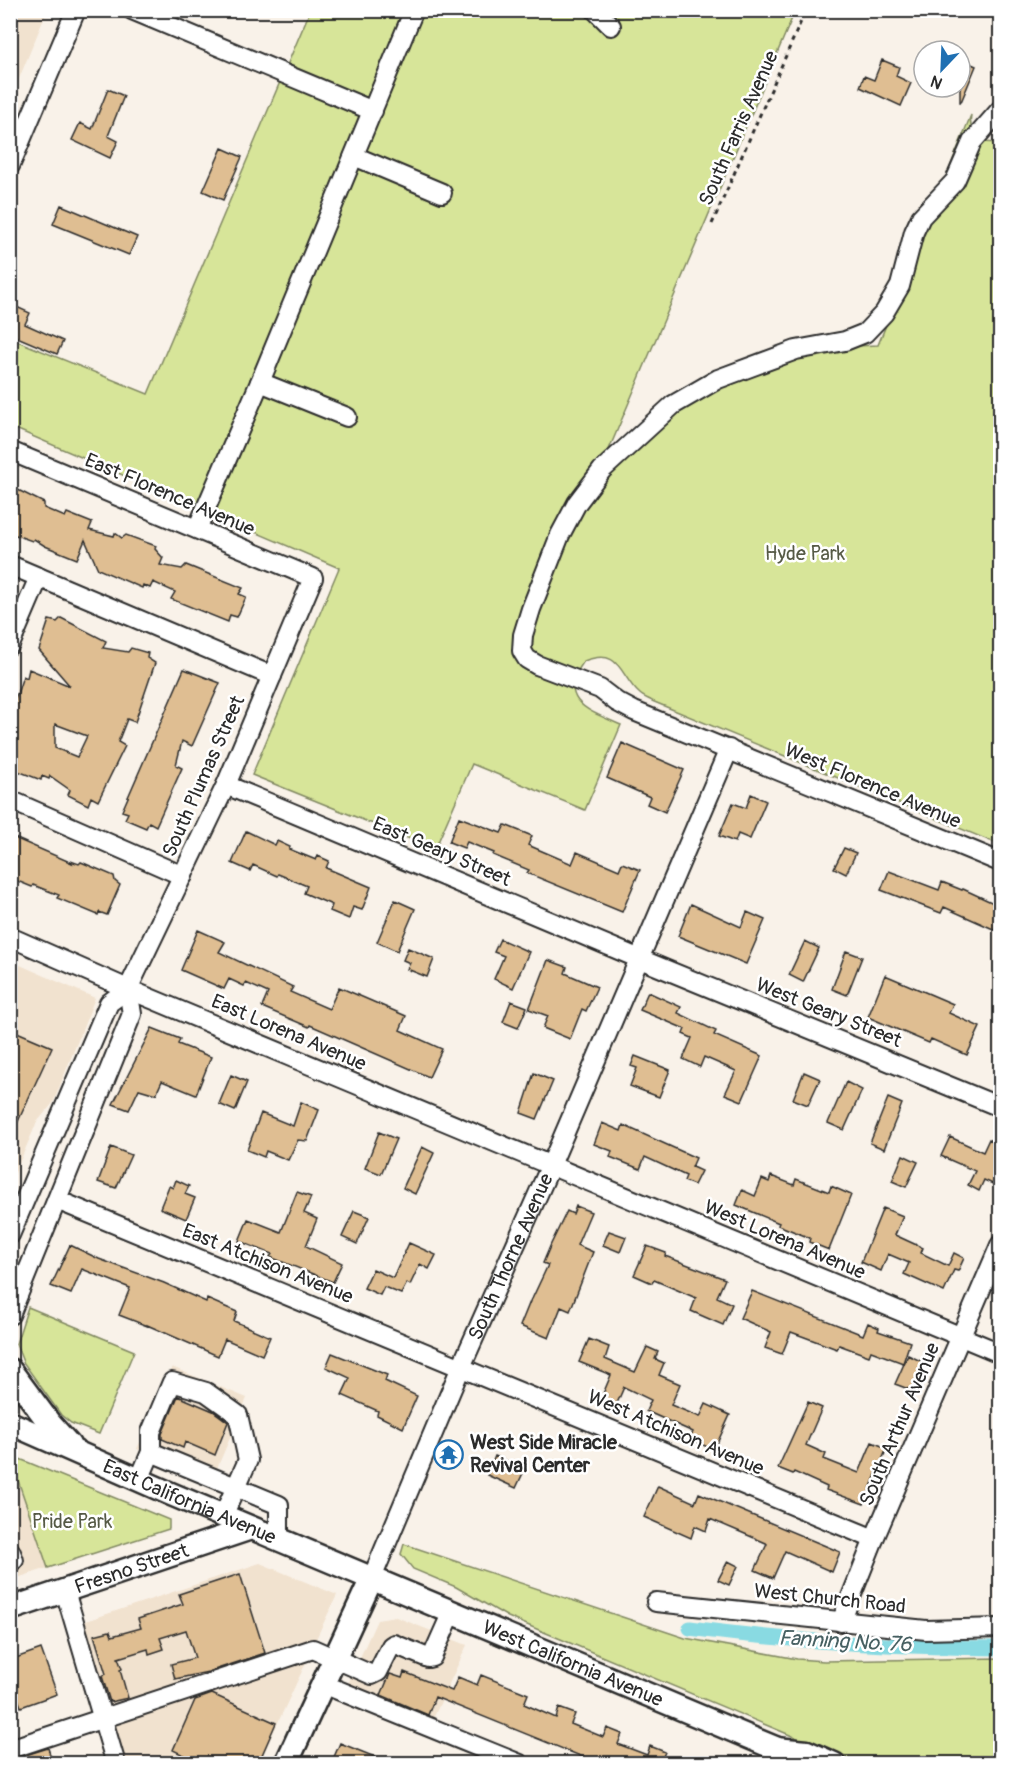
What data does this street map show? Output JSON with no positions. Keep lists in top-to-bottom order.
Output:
{
  "streets": {
    "main road": [
      "South Thorne Avenue",
      "East California Avenue",
      "Fresno Street",
      "West California Avenue"
    ],
    "street": [
      "East Florence Avenue",
      "South Plumas Street",
      "West Florence Avenue",
      "East Geary Street",
      "West Geary Street",
      "East Lorena Avenue",
      "West Lorena Avenue",
      "East Atchison Avenue",
      "South Arthur Avenue",
      "West Atchison Avenue",
      "West Church Road"
    ],
    "path": ["South Farris Avenue"]
  },
  "crossings": [
    ["East Florence Avenue", "South Plumas Street"],
    ["South Plumas Street", "East Geary Street"],
    ["South Plumas Street", "East Lorena Avenue"],
    ["West Florence Avenue", "South Thorne Avenue"],
    ["East Geary Street", "West Geary Street"],
    ["East Geary Street", "South Thorne Avenue"],
    ["West Geary Street", "South Thorne Avenue"],
    ["East Lorena Avenue", "West Lorena Avenue"],
    ["East Lorena Avenue", "South Thorne Avenue"],
    ["West Lorena Avenue", "South Thorne Avenue"],
    ["West Lorena Avenue", "South Arthur Avenue"],
    ["South Thorne Avenue", "East Atchison Avenue"],
    ["South Thorne Avenue", "West Atchison Avenue"],
    ["South Thorne Avenue", "East California Avenue"],
    ["South Thorne Avenue", "West California Avenue"],
    ["East Atchison Avenue", "West Atchison Avenue"],
    ["South Arthur Avenue", "West Atchison Avenue"],
    ["South Arthur Avenue", "West Church Road"],
    ["East California Avenue", "Fresno Street"],
    ["East California Avenue", "West California Avenue"]
  ],
  "water": ["Fanning No. 76"],
  "parks": ["Hyde Park", "Pride Park"],
  "places": {
    "temple": ["West Side Miracle Revival Center"]
  },
  "north": "bottom left"
}
